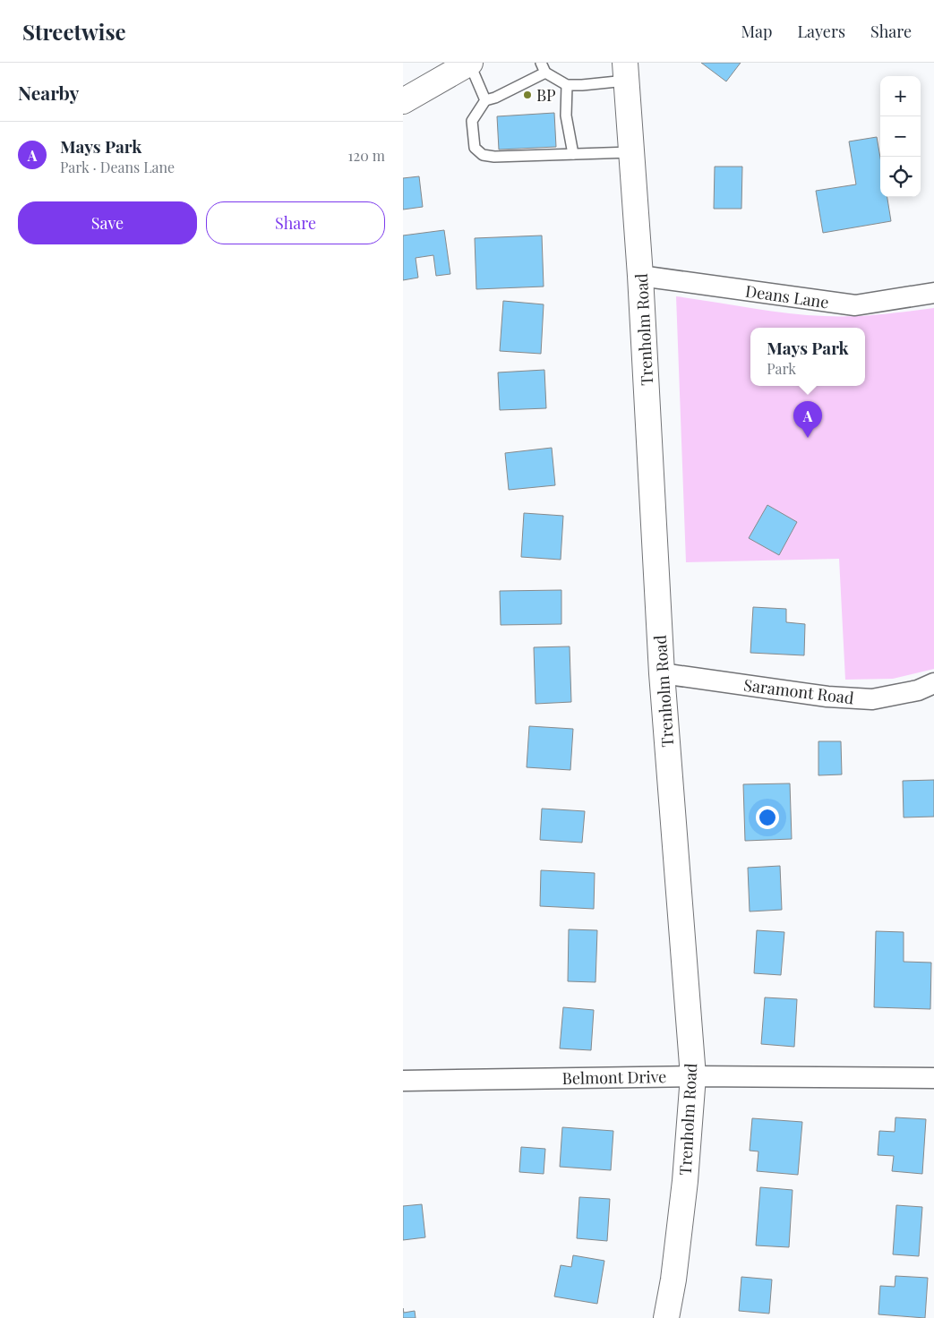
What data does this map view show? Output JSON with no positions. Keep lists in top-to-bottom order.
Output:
{
  "streets": {
    "main road": ["Trenholm Road"],
    "street": ["Deans Lane", "Saramont Road", "Belmont Drive"]
  },
  "crossings": [
    ["Deans Lane", "Trenholm Road"],
    ["Trenholm Road", "Saramont Road"],
    ["Trenholm Road", "Belmont Drive"]
  ],
  "places": ["BP"],
  "page": {
    "header": "Streetwise",
    "nav": ["Map", "Layers", "Share"],
    "heading": "Nearby",
    "map_buttons": ["+", "−"],
    "list": [
      {
        "mark": "A",
        "name": "Mays Park",
        "note": "Park · Deans Lane",
        "value": "120 m"
      }
    ],
    "buttons": ["Save", "Share"],
    "popup": ["Mays Park", "Park"],
    "pins": "A"
  }
}
